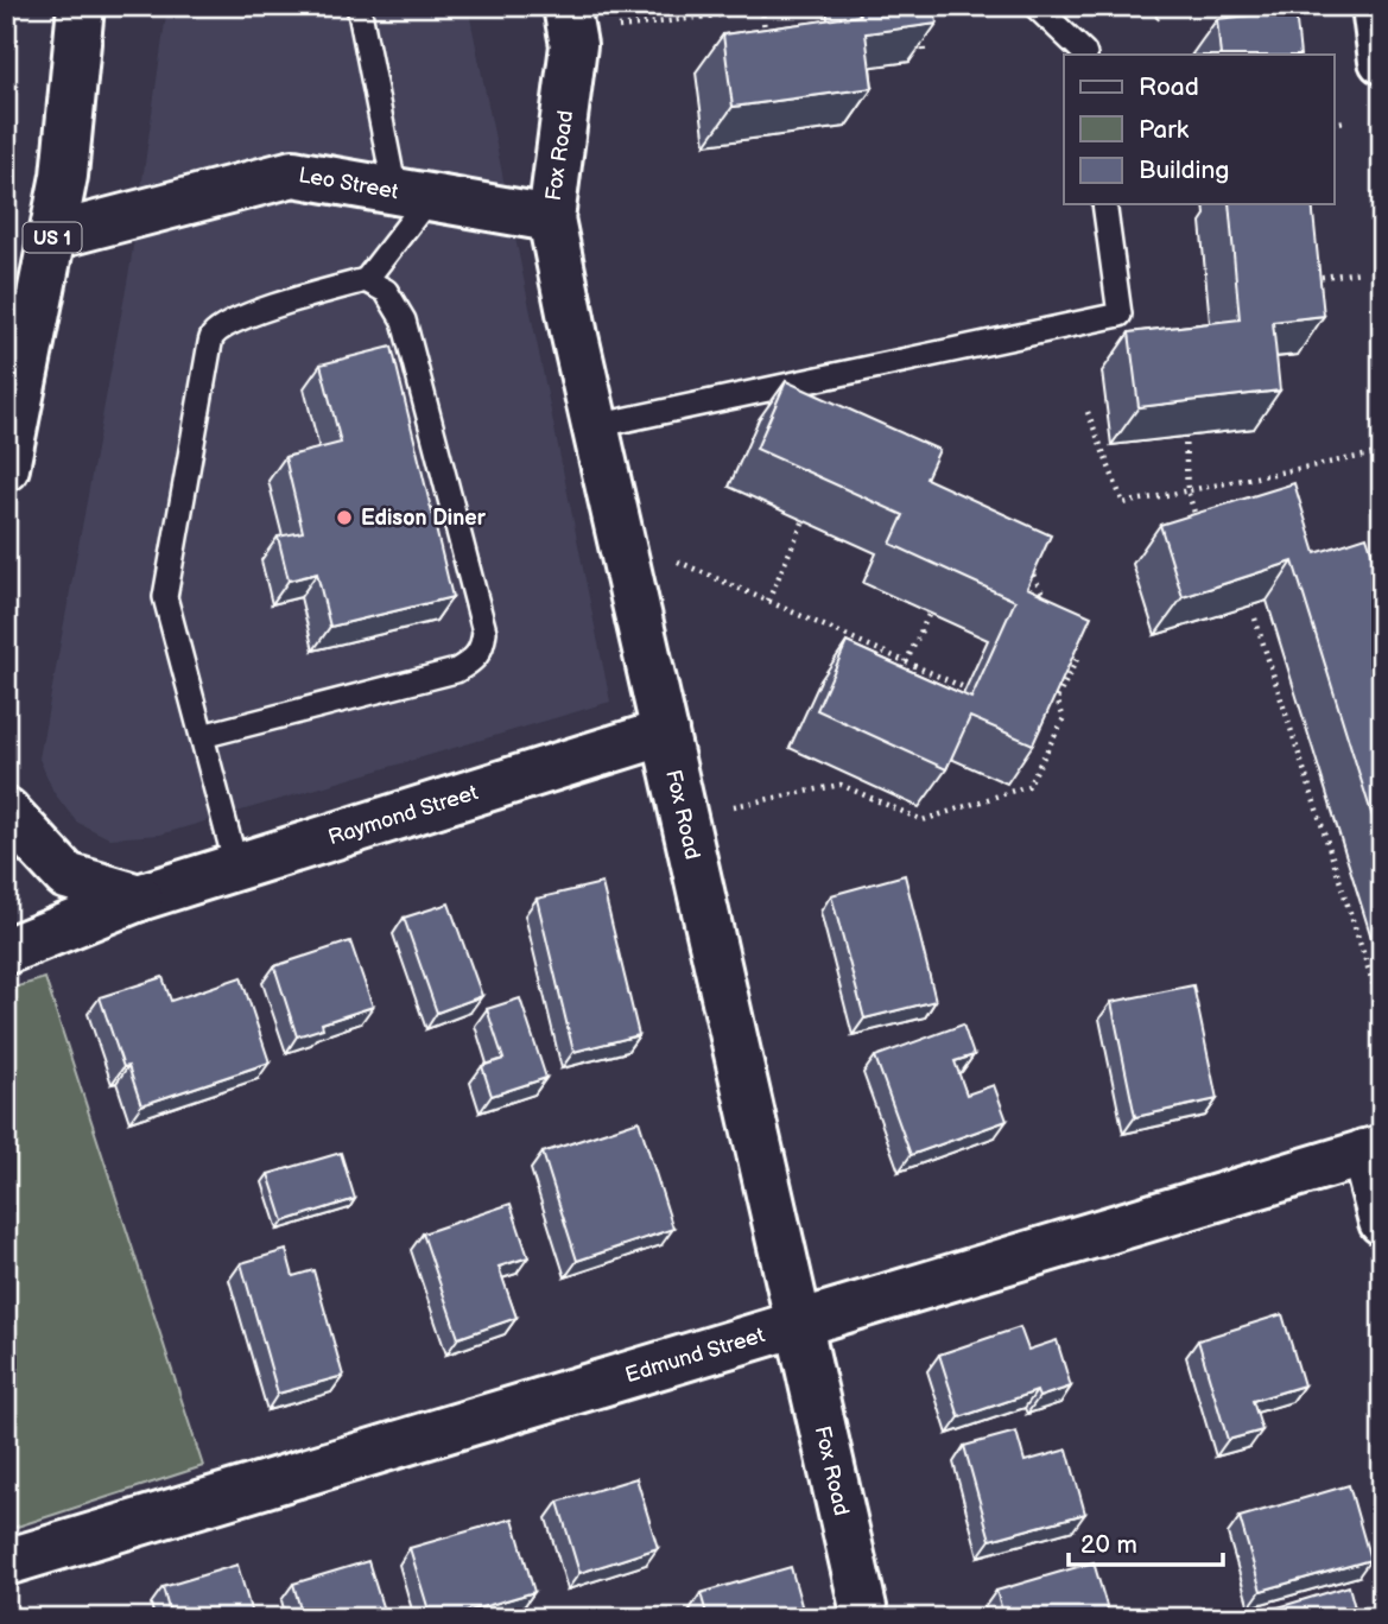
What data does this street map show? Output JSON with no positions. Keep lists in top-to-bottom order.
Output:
{
  "streets": {
    "main road": [
      "Fox Road",
      "Leo Street",
      "US 1",
      "Raymond Street",
      "Edmund Street"
    ]
  },
  "crossings": [
    ["Fox Road", "Leo Street"],
    ["Fox Road", "Raymond Street"],
    ["Fox Road", "Edmund Street"],
    ["Leo Street", "US 1"]
  ],
  "places": ["Edison Diner"],
  "legend": ["Road", "Park", "Building"],
  "scale_bar": "20 m"
}
